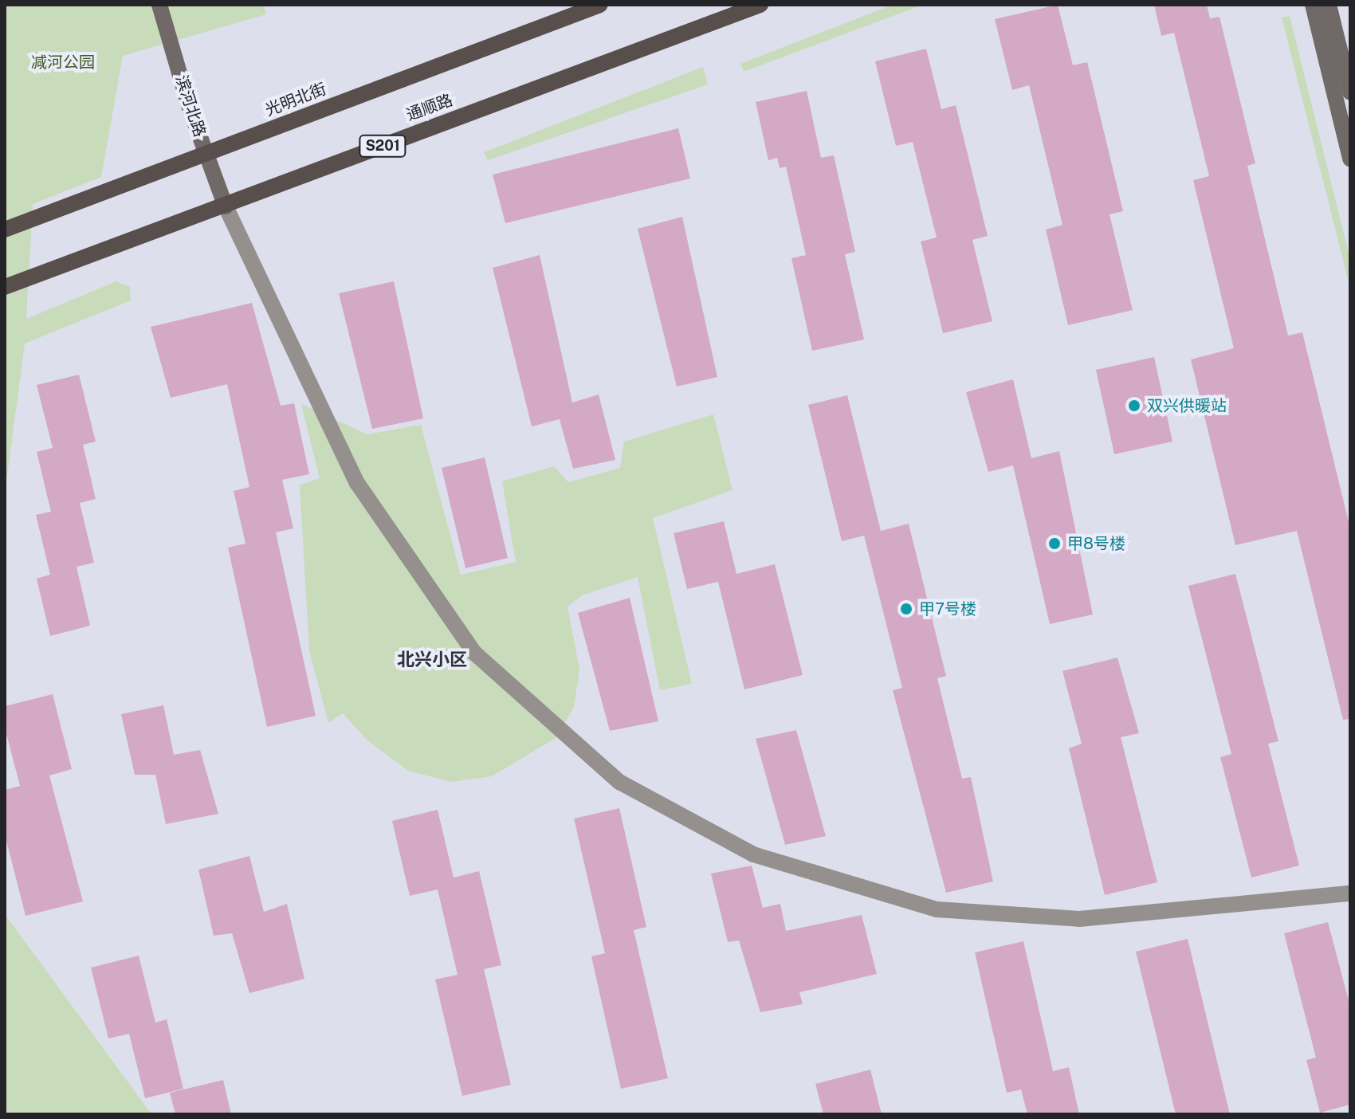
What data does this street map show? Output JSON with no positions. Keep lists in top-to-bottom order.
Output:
{
  "streets": {
    "main road": ["光明北街", "通顺路", "S201"],
    "street": ["滨河北路"]
  },
  "crossings": [
    ["光明北街", "滨河北路"],
    ["滨河北路", "通顺路"]
  ],
  "districts": ["北兴小区"],
  "parks": ["减河公园"],
  "places": ["双兴供暖站", "甲8号楼", "甲7号楼"]
}
